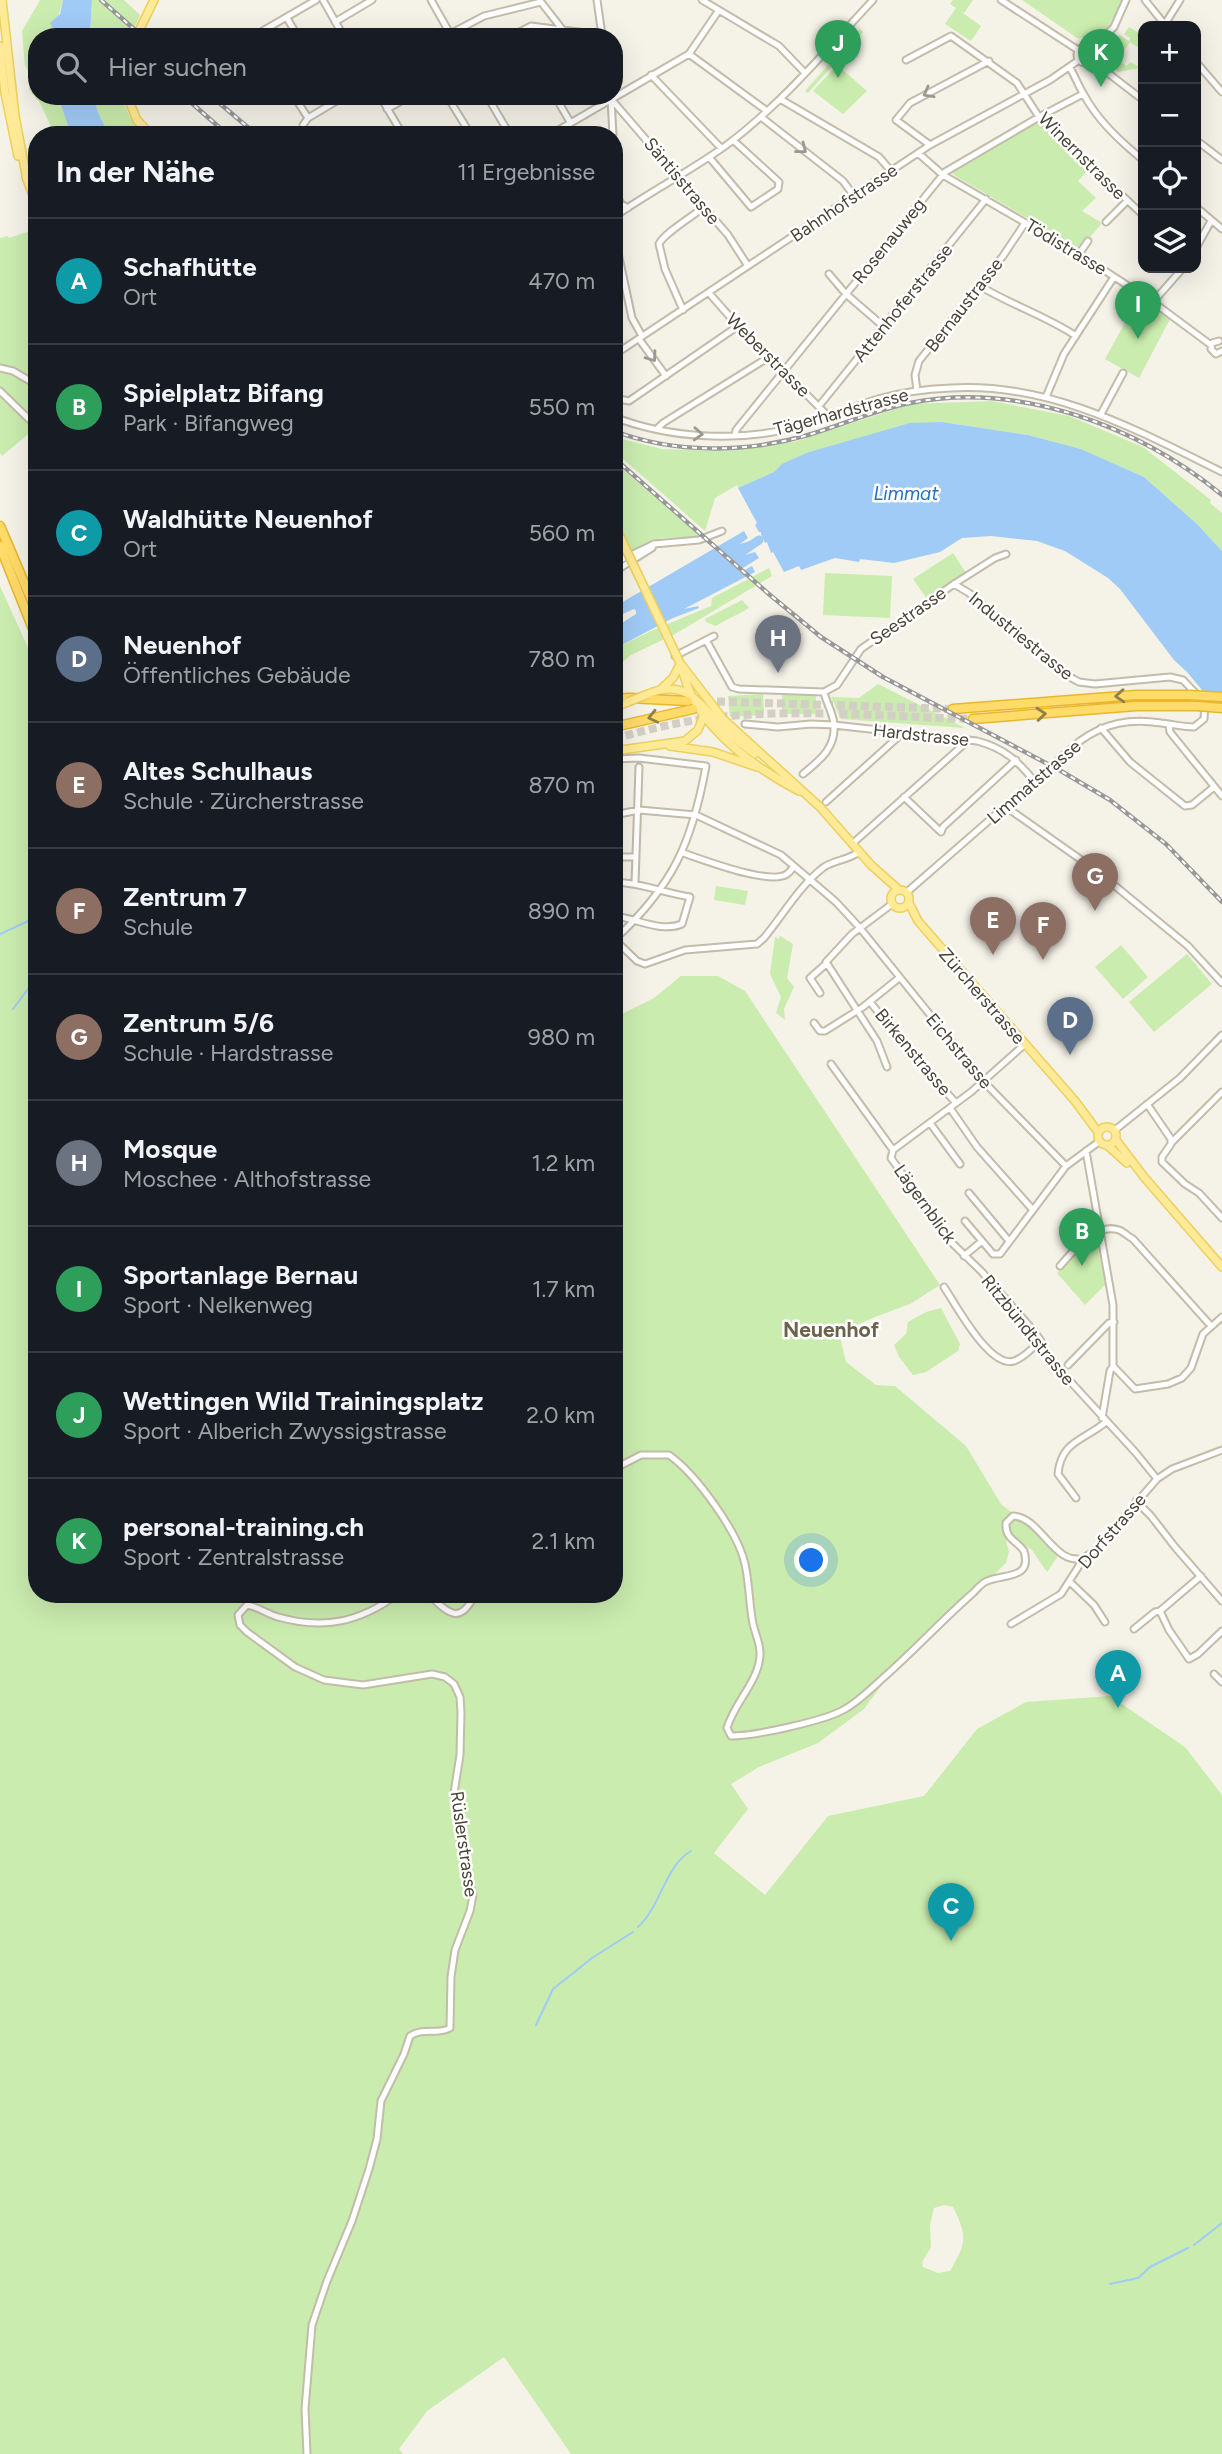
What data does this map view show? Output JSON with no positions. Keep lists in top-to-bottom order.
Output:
{
  "streets": {
    "main road": ["Zürcherstrasse"],
    "street": [
      "Winernstrasse",
      "Säntisstrasse",
      "Bahnhofstrasse",
      "Rosenauweg",
      "Tödistrasse",
      "Attenhoferstrasse",
      "Bernaustrasse",
      "Weberstrasse",
      "Tägerhardstrasse",
      "Seestrasse",
      "Industriestrasse",
      "Hardstrasse",
      "Limmatstrasse",
      "Eichstrasse",
      "Birkenstrasse",
      "Lägernblick",
      "Ritzbündtstrasse",
      "Dorfstrasse",
      "Rüslerstrasse"
    ]
  },
  "crossings": [
    ["Winernstrasse", "Bahnhofstrasse"],
    ["Winernstrasse", "Rosenauweg"],
    ["Säntisstrasse", "Bahnhofstrasse"],
    ["Bahnhofstrasse", "Tödistrasse"],
    ["Bahnhofstrasse", "Weberstrasse"],
    ["Rosenauweg", "Tödistrasse"],
    ["Rosenauweg", "Weberstrasse"],
    ["Rosenauweg", "Tägerhardstrasse"],
    ["Tödistrasse", "Attenhoferstrasse"],
    ["Tödistrasse", "Bernaustrasse"],
    ["Attenhoferstrasse", "Weberstrasse"],
    ["Bernaustrasse", "Tägerhardstrasse"],
    ["Weberstrasse", "Tägerhardstrasse"],
    ["Seestrasse", "Industriestrasse"],
    ["Industriestrasse", "Limmatstrasse"],
    ["Hardstrasse", "Limmatstrasse"],
    ["Limmatstrasse", "Zürcherstrasse"],
    ["Lägernblick", "Ritzbündtstrasse"],
    ["Ritzbündtstrasse", "Dorfstrasse"]
  ],
  "districts": ["Neuenhof"],
  "water": ["Limmat"],
  "page": {
    "pins": [
      "J",
      "K",
      "I",
      "H",
      "G",
      "E",
      "F",
      "D",
      "B",
      "A",
      "C"
    ],
    "map_buttons": ["+", "−"],
    "search": "Hier suchen",
    "heading": ["In der Nähe", "11 Ergebnisse"],
    "list": [
      {
        "mark": "A",
        "name": "Schafhütte",
        "note": "Ort",
        "value": "470 m"
      },
      {
        "mark": "B",
        "name": "Spielplatz Bifang",
        "note": "Park · Bifangweg",
        "value": "550 m"
      },
      {
        "mark": "C",
        "name": "Waldhütte Neuenhof",
        "note": "Ort",
        "value": "560 m"
      },
      {
        "mark": "D",
        "name": "Neuenhof",
        "note": "Öffentliches Gebäude",
        "value": "780 m"
      },
      {
        "mark": "E",
        "name": "Altes Schulhaus",
        "note": "Schule · Zürcherstrasse",
        "value": "870 m"
      },
      {
        "mark": "F",
        "name": "Zentrum 7",
        "note": "Schule",
        "value": "890 m"
      },
      {
        "mark": "G",
        "name": "Zentrum 5/6",
        "note": "Schule · Hardstrasse",
        "value": "980 m"
      },
      {
        "mark": "H",
        "name": "Mosque",
        "note": "Moschee · Althofstrasse",
        "value": "1.2 km"
      },
      {
        "mark": "I",
        "name": "Sportanlage Bernau",
        "note": "Sport · Nelkenweg",
        "value": "1.7 km"
      },
      {
        "mark": "J",
        "name": "Wettingen Wild Trainingsplatz",
        "note": "Sport · Alberich Zwyssigstrasse",
        "value": "2.0 km"
      },
      {
        "mark": "K",
        "name": "personal-training.ch",
        "note": "Sport · Zentralstrasse",
        "value": "2.1 km"
      }
    ]
  }
}
